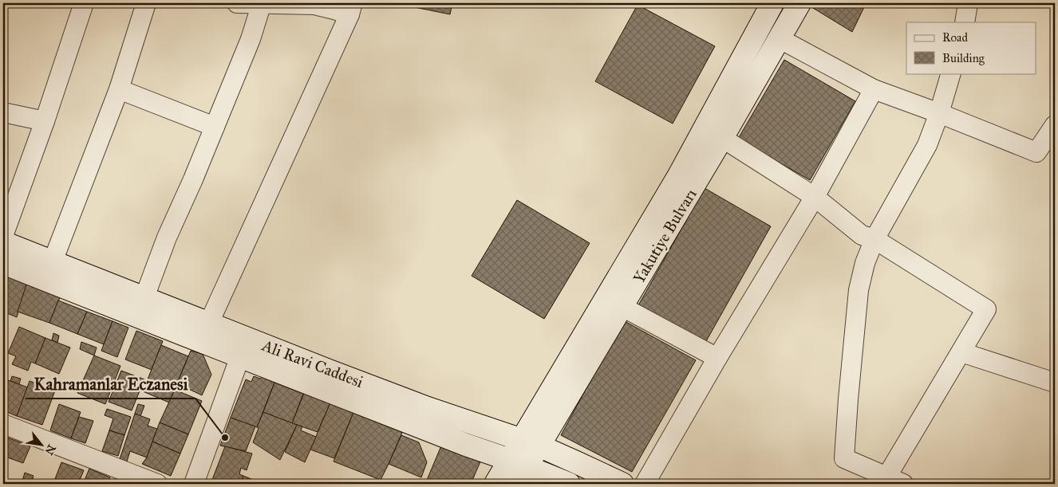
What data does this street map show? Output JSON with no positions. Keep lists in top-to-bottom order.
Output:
{
  "streets": {
    "main road": ["Yakutiye Bulvarı", "Ali Ravi Caddesi"]
  },
  "crossings": [
    ["Yakutiye Bulvarı", "Ali Ravi Caddesi"]
  ],
  "places": ["Kahramanlar Eczanesi"],
  "legend": ["Road", "Building"],
  "north": "bottom right"
}
